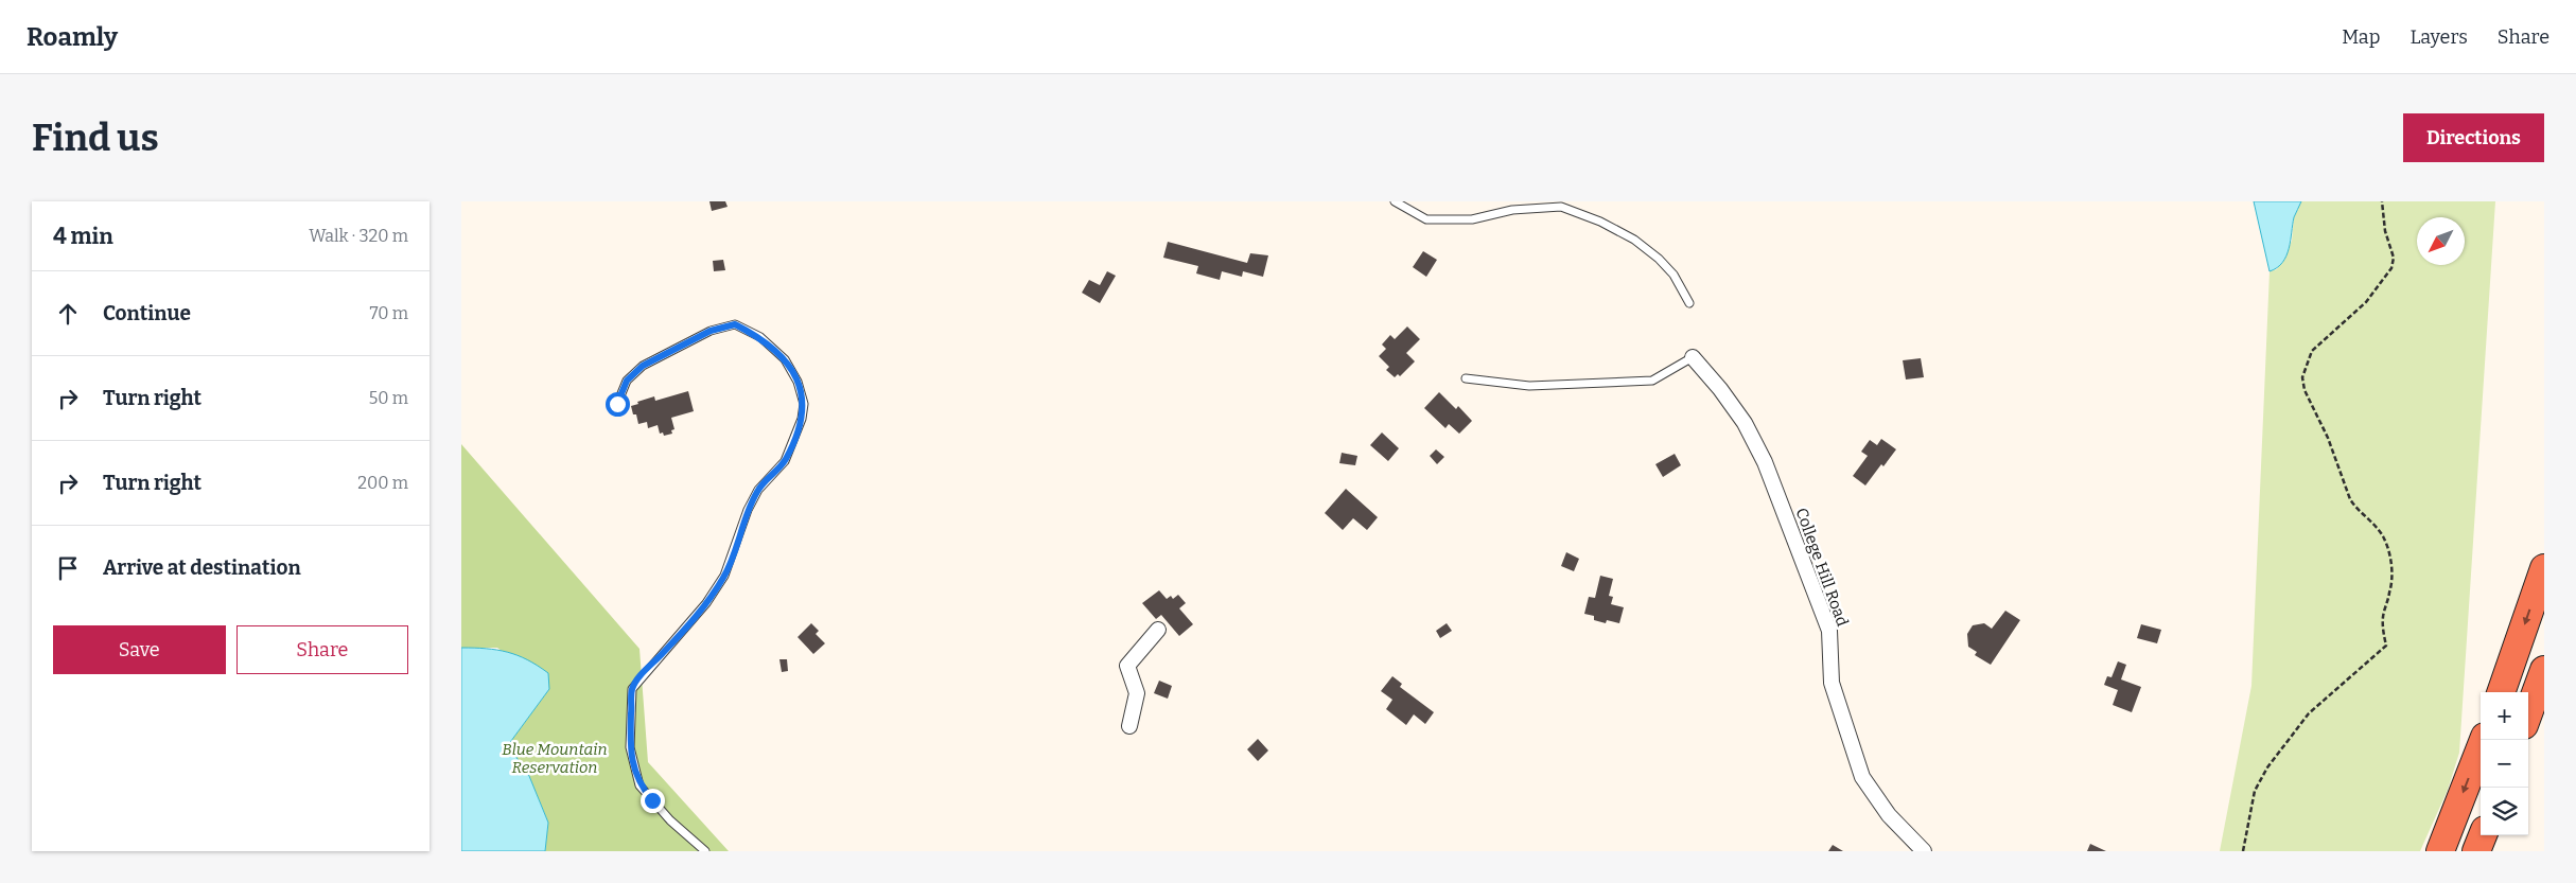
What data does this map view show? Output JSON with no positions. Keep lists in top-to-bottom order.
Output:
{
  "streets": {
    "street": ["College Hill Road"]
  },
  "parks": ["Blue Mountain Reservation"],
  "north": "bottom left",
  "page": {
    "header": "Roamly",
    "nav": ["Map", "Layers", "Share"],
    "buttons": [
      "Directions",
      ["Save", "Share"]
    ],
    "title": "Find us",
    "heading": ["4 min", "Walk · 320 m"],
    "list": [
      ["Continue", "70 m"],
      ["Turn right", "50 m"],
      ["Turn right", "200 m"],
      "Arrive at destination"
    ],
    "map_buttons": ["+", "−"]
  }
}
